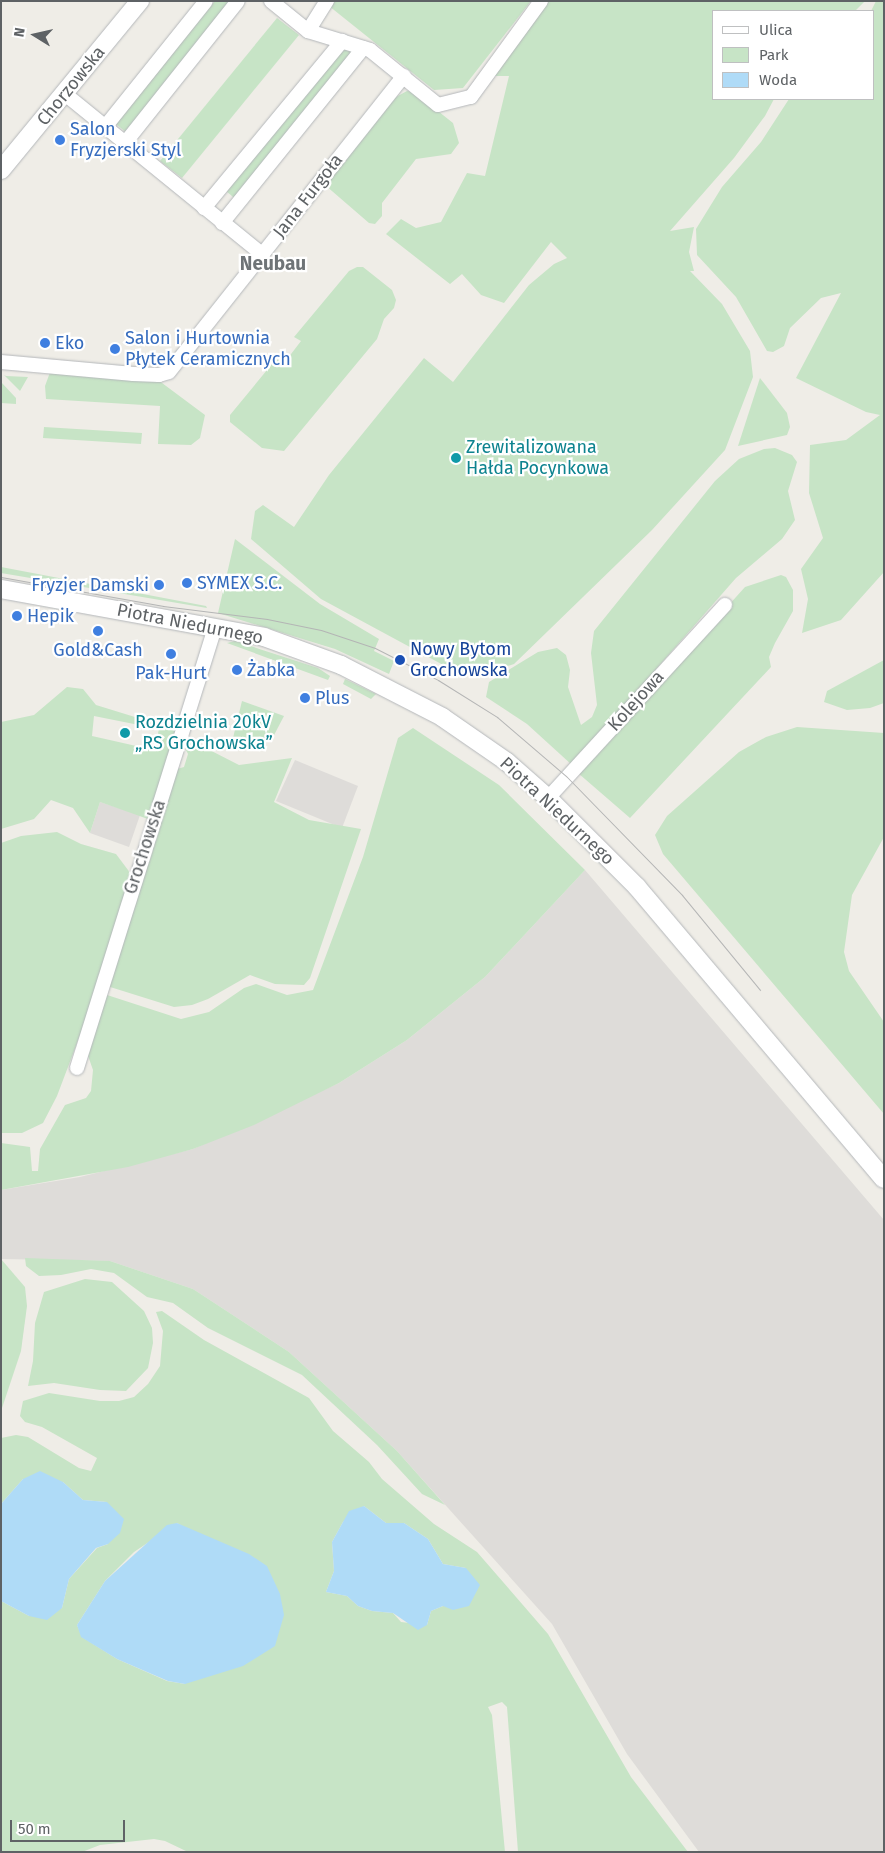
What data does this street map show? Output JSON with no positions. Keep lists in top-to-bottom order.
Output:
{
  "streets": {
    "street": [
      "Chorzowska",
      "Jana Furgoła",
      "Piotra Niedurnego",
      "Kolejowa",
      "Grochowska"
    ]
  },
  "crossings": [
    ["Piotra Niedurnego", "Kolejowa"],
    ["Piotra Niedurnego", "Grochowska"]
  ],
  "districts": ["Neubau"],
  "places": [
    "Salon Fryzjerski Styl",
    "Eko",
    "Salon i Hurtownia Płytek Ceramicznych",
    "Zrewitalizowana Hałda Pocynkowa",
    "SYMEX S.C.",
    "Fryzjer Damski",
    "Hepik",
    "Gold&Cash",
    "Pak-Hurt",
    "Nowy Bytom Grochowska",
    "Żabka",
    "Plus",
    "Rozdzielnia 20kV „RS Grochowska”"
  ],
  "legend": ["Ulica", "Park", "Woda"],
  "scale_bar": "50 m",
  "north": "left"
}
